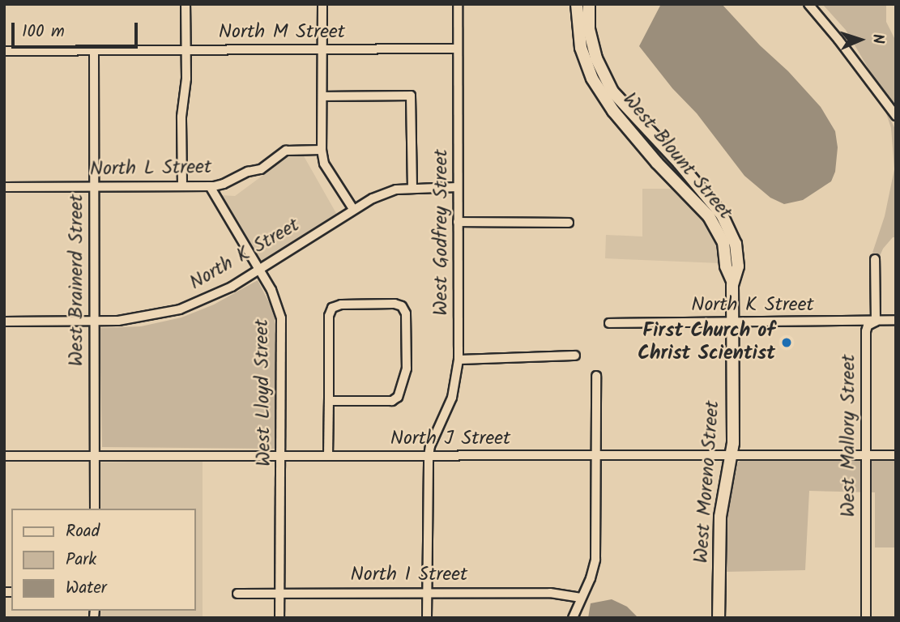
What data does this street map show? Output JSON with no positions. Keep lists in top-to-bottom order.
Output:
{
  "streets": {
    "street": [
      "North M Street",
      "West Blount Street",
      "North L Street",
      "West Godfrey Street",
      "North K Street",
      "West Brainerd Street",
      "West Lloyd Street",
      "West Mallory Street",
      "North J Street",
      "West Moreno Street",
      "North I Street"
    ]
  },
  "crossings": [
    ["North M Street", "West Godfrey Street"],
    ["North M Street", "West Brainerd Street"],
    ["West Blount Street", "West Moreno Street"],
    ["North L Street", "West Brainerd Street"],
    ["North L Street", "West Lloyd Street"],
    ["West Godfrey Street", "North K Street"],
    ["West Godfrey Street", "North J Street"],
    ["North K Street", "West Brainerd Street"],
    ["North K Street", "West Lloyd Street"],
    ["North K Street", "West Mallory Street"],
    ["North K Street", "West Moreno Street"],
    ["West Brainerd Street", "North J Street"],
    ["West Lloyd Street", "North J Street"],
    ["West Lloyd Street", "North I Street"],
    ["West Mallory Street", "North J Street"],
    ["North J Street", "West Moreno Street"]
  ],
  "places": ["First Church of Christ Scientist"],
  "legend": ["Road", "Park", "Water"],
  "scale_bar": "100 m",
  "north": "right"
}
